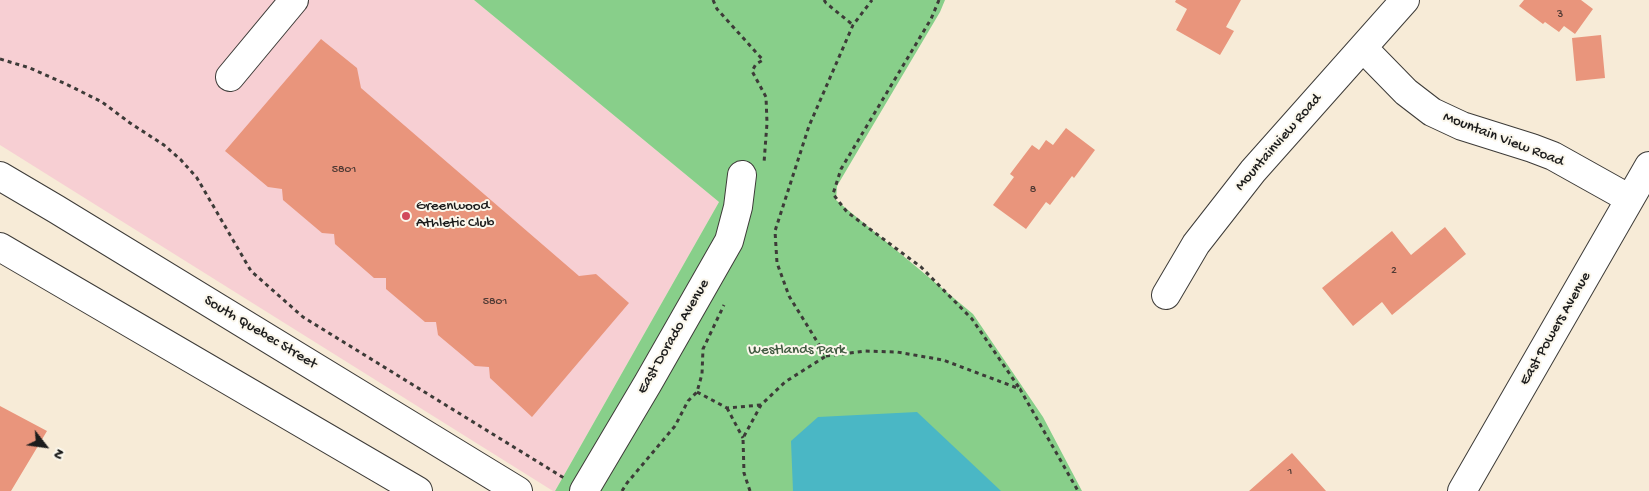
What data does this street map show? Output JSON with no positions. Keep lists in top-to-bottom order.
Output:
{
  "streets": {
    "main road": [
      "Mountain View Road",
      "Mountainview Road",
      "East Powers Avenue",
      "South Quebec Street",
      "East Dorado Avenue"
    ]
  },
  "crossings": [
    ["Mountain View Road", "Mountainview Road"],
    ["Mountain View Road", "East Powers Avenue"]
  ],
  "parks": ["Westlands Park"],
  "places": ["Greenwood Athletic Club"],
  "house_numbers": [
    "3",
    "5801",
    "8",
    "2",
    "5801",
    "1"
  ],
  "north": "bottom right"
}
